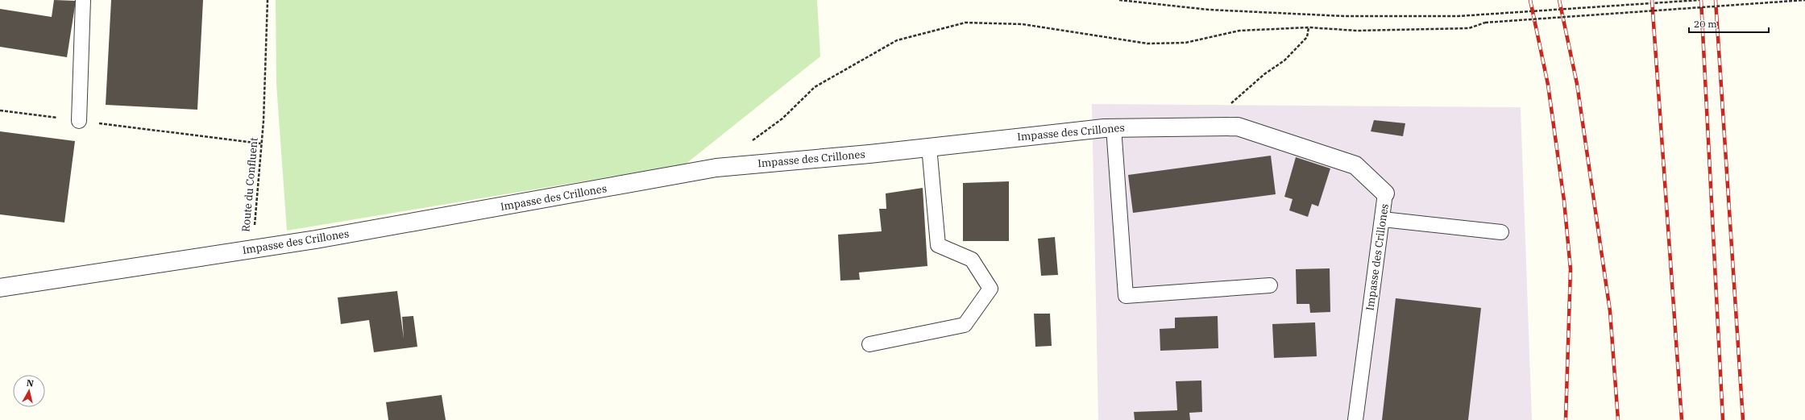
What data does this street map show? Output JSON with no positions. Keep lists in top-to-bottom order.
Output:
{
  "streets": {
    "street": ["Impasse des Crillones"],
    "path": ["Route du Confluent"]
  },
  "crossings": [
    ["Impasse des Crillones", "Route du Confluent"]
  ],
  "scale_bar": "20 m",
  "north": "top"
}
